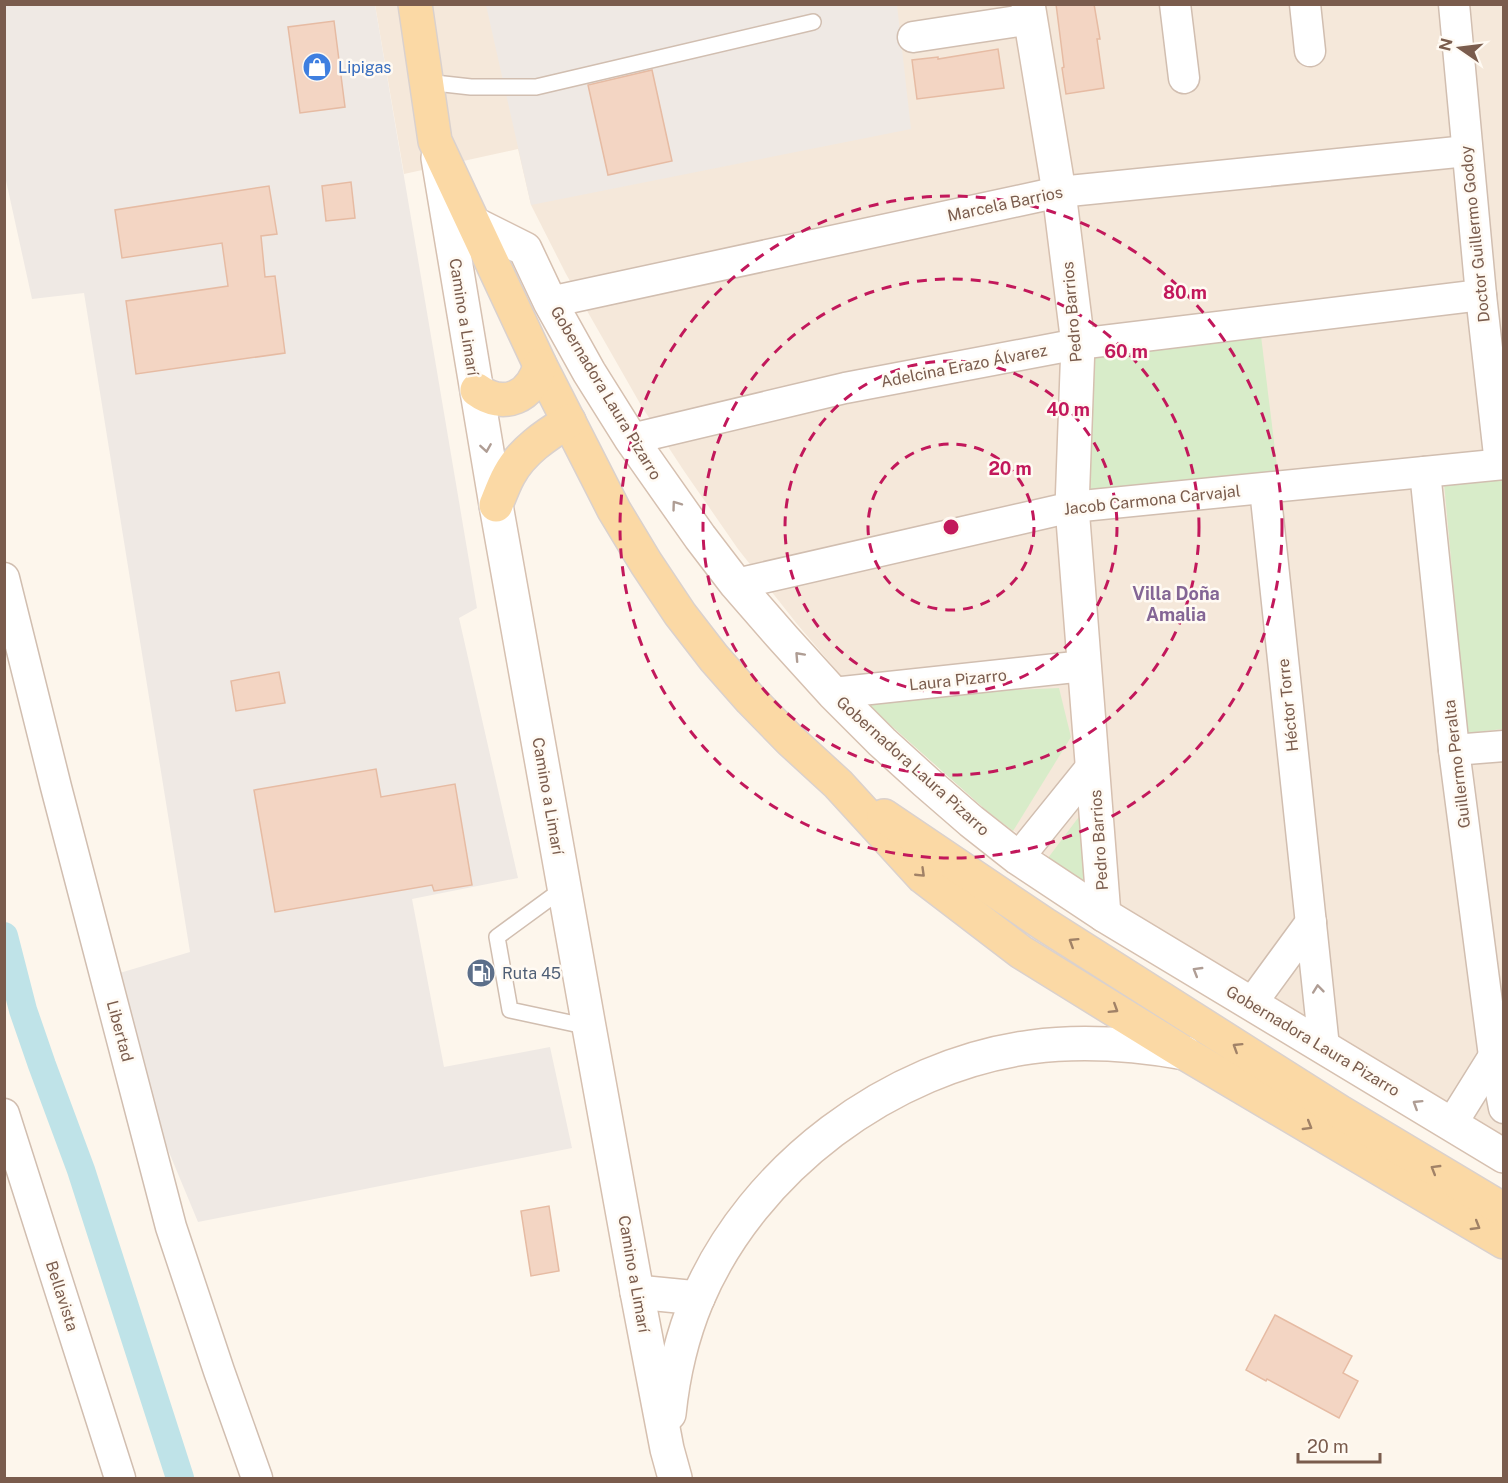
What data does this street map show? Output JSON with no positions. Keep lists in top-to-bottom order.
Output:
{
  "streets": {
    "street": [
      "Marcela Barrios",
      "Doctor Guillermo Godoy",
      "Pedro Barrios",
      "Camino a Limarí",
      "Adelcina Erazo Álvarez",
      "Gobernadora Laura Pizarro",
      "Jacob Carmona Carvajal",
      "Laura Pizarro",
      "Héctor Torre",
      "Guillermo Peralta",
      "Libertad",
      "Bellavista"
    ]
  },
  "crossings": [
    ["Marcela Barrios", "Doctor Guillermo Godoy"],
    ["Marcela Barrios", "Pedro Barrios"],
    ["Marcela Barrios", "Gobernadora Laura Pizarro"],
    ["Doctor Guillermo Godoy", "Adelcina Erazo Álvarez"],
    ["Doctor Guillermo Godoy", "Jacob Carmona Carvajal"],
    ["Pedro Barrios", "Adelcina Erazo Álvarez"],
    ["Pedro Barrios", "Gobernadora Laura Pizarro"],
    ["Pedro Barrios", "Jacob Carmona Carvajal"],
    ["Pedro Barrios", "Laura Pizarro"],
    ["Adelcina Erazo Álvarez", "Gobernadora Laura Pizarro"],
    ["Gobernadora Laura Pizarro", "Jacob Carmona Carvajal"],
    ["Gobernadora Laura Pizarro", "Laura Pizarro"],
    ["Gobernadora Laura Pizarro", "Héctor Torre"],
    ["Jacob Carmona Carvajal", "Héctor Torre"],
    ["Jacob Carmona Carvajal", "Guillermo Peralta"]
  ],
  "one_way": ["Gobernadora Laura Pizarro"],
  "districts": ["Villa Doña Amalia"],
  "places": {
    "shop": ["Lipigas"],
    "fuel station": ["Ruta 45"]
  },
  "scale_bar": "20 m",
  "north": "left",
  "rings": [
    "80 m",
    "60 m",
    "40 m",
    "20 m"
  ]
}
